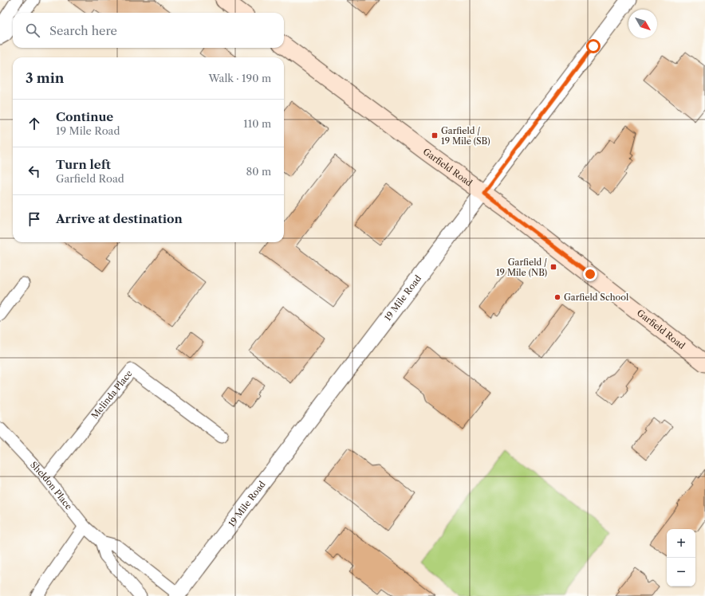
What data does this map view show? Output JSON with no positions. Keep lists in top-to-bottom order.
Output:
{
  "streets": {
    "main road": ["Garfield Road"],
    "street": ["19 Mile Road", "Melinda Place", "Sheldon Place"]
  },
  "crossings": [
    ["Garfield Road", "19 Mile Road"],
    ["19 Mile Road", "Sheldon Place"],
    ["Melinda Place", "Sheldon Place"]
  ],
  "places": {
    "transit": ["Garfield / 19 Mile (SB)", "Garfield / 19 Mile (NB)"],
    "other": ["Garfield School"]
  },
  "north": "bottom right",
  "page": {
    "search": "Search here",
    "heading": ["3 min", "Walk · 190 m"],
    "list": [
      ["Continue", "19 Mile Road", "110 m"],
      ["Turn left", "Garfield Road", "80 m"],
      "Arrive at destination"
    ],
    "map_buttons": ["+", "−"]
  }
}
